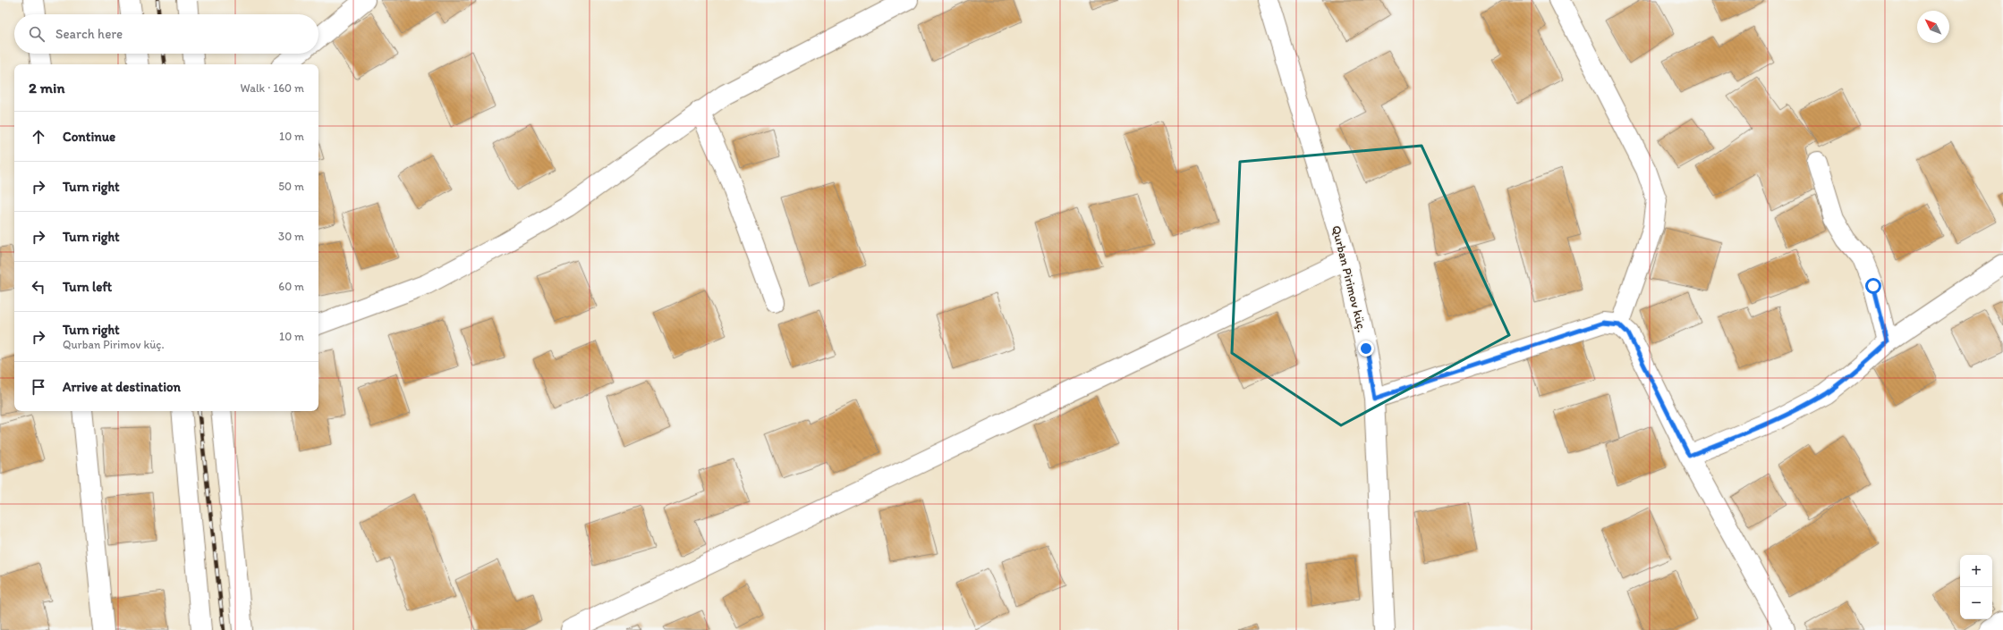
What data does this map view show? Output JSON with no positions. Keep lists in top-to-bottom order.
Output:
{
  "streets": {
    "street": ["Qurban Pirimov küç."]
  },
  "north": "top left",
  "page": {
    "search": "Search here",
    "heading": ["2 min", "Walk · 160 m"],
    "list": [
      ["Continue", "10 m"],
      ["Turn right", "50 m"],
      ["Turn right", "30 m"],
      ["Turn left", "60 m"],
      ["Turn right", "Qurban Pirimov küç.", "10 m"],
      "Arrive at destination"
    ],
    "map_buttons": ["+", "−"]
  }
}
